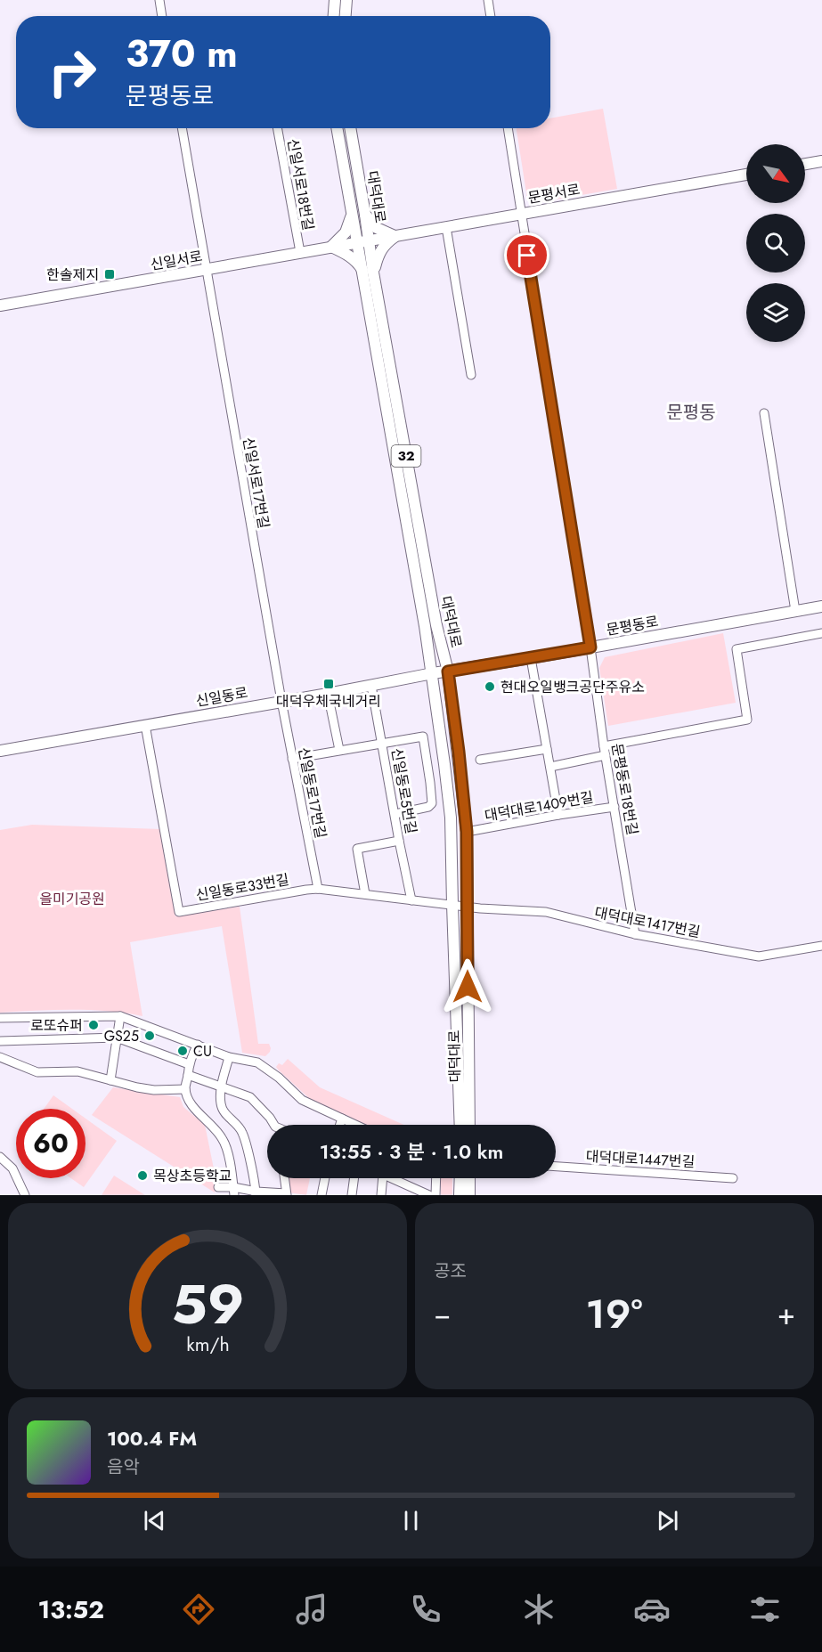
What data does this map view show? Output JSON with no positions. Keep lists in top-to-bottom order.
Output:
{
  "streets": {
    "main road": [
      "문평서로",
      "대덕대로",
      "신일서로",
      "32",
      "문평동로",
      "신일동로"
    ],
    "street": [
      "신일서로18번길",
      "신일서로17번길",
      "문평동로18번길",
      "신일동로5번길",
      "신일동로17번길",
      "대덕대로1409번길",
      "신일동로33번길",
      "대덕대로1417번길",
      "대덕대로1447번길"
    ]
  },
  "crossings": [
    ["신일서로18번길", "신일서로"],
    ["문평서로", "대덕대로"],
    ["문평서로", "신일서로"],
    ["문평서로", "문평동로18번길"],
    ["대덕대로", "신일서로"],
    ["대덕대로", "문평동로"],
    ["대덕대로", "신일동로"],
    ["대덕대로", "대덕대로1409번길"],
    ["대덕대로", "신일동로33번길"],
    ["대덕대로", "대덕대로1417번길"],
    ["신일서로", "신일서로17번길"],
    ["신일서로17번길", "신일동로"],
    ["신일서로17번길", "신일동로17번길"],
    ["문평동로", "신일동로"],
    ["문평동로", "문평동로18번길"],
    ["신일동로", "신일동로5번길"],
    ["신일동로", "신일동로17번길"],
    ["신일동로", "신일동로33번길"],
    ["문평동로18번길", "대덕대로1409번길"],
    ["문평동로18번길", "대덕대로1417번길"],
    ["신일동로5번길", "신일동로33번길"],
    ["신일동로17번길", "신일동로33번길"],
    ["신일동로33번길", "대덕대로1417번길"]
  ],
  "districts": ["문평동"],
  "parks": ["을미기공원"],
  "places": {
    "transit": ["한솔제지", "대덕우체국네거리"],
    "other": [
      "현대오일뱅크공단주유소",
      "로또슈퍼",
      "GS25",
      "CU",
      "목상초등학교"
    ]
  },
  "north": "bottom right",
  "page": {
    "turn": ["370 m", "문평동로"],
    "limit": "60",
    "trip": "13:55 · 3 분 · 1.0 km",
    "tile": "공조",
    "heat": ["−", "19°", "+"],
    "song": ["100.4 FM", "음악"],
    "tabs": "13:52",
    "gauge": ["59", "km/h"]
  }
}
